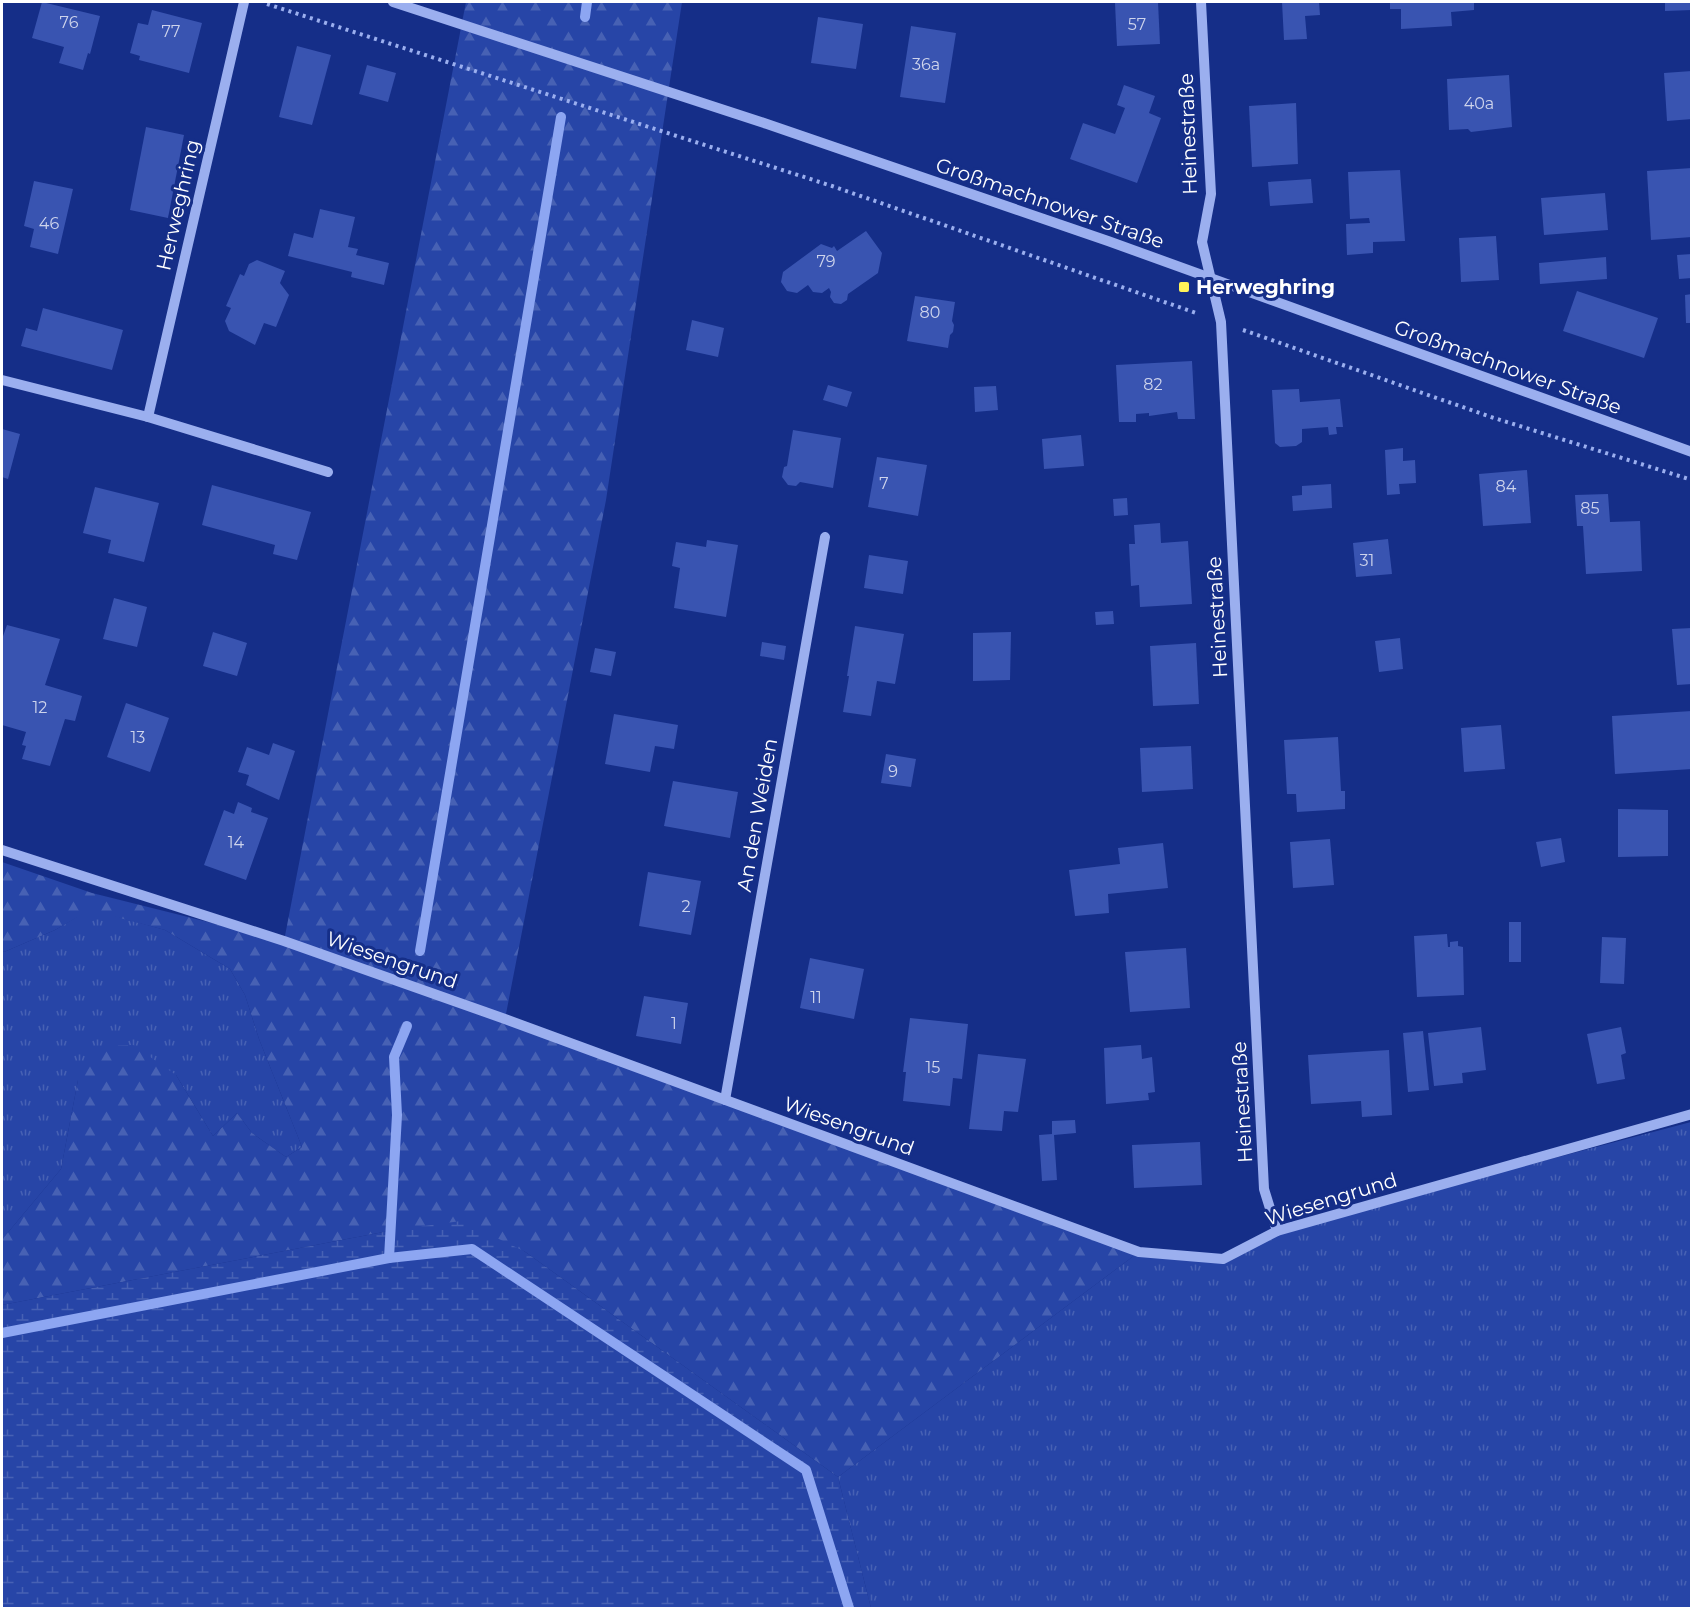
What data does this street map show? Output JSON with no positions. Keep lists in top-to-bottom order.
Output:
{
  "streets": {
    "street": [
      "Heinestraße",
      "Großmachnower Straße",
      "Herweghring",
      "An den Weiden",
      "Wiesengrund"
    ]
  },
  "crossings": [
    ["Heinestraße", "Großmachnower Straße"],
    ["Heinestraße", "Wiesengrund"],
    ["An den Weiden", "Wiesengrund"]
  ],
  "places": {
    "transit": ["Herweghring"]
  },
  "house_numbers": [
    "76",
    "57",
    "77",
    "36a",
    "40a",
    "46",
    "79",
    "80",
    "82",
    "7",
    "84",
    "85",
    "31",
    "12",
    "13",
    "9",
    "14",
    "2",
    "11",
    "1",
    "15"
  ]
}
